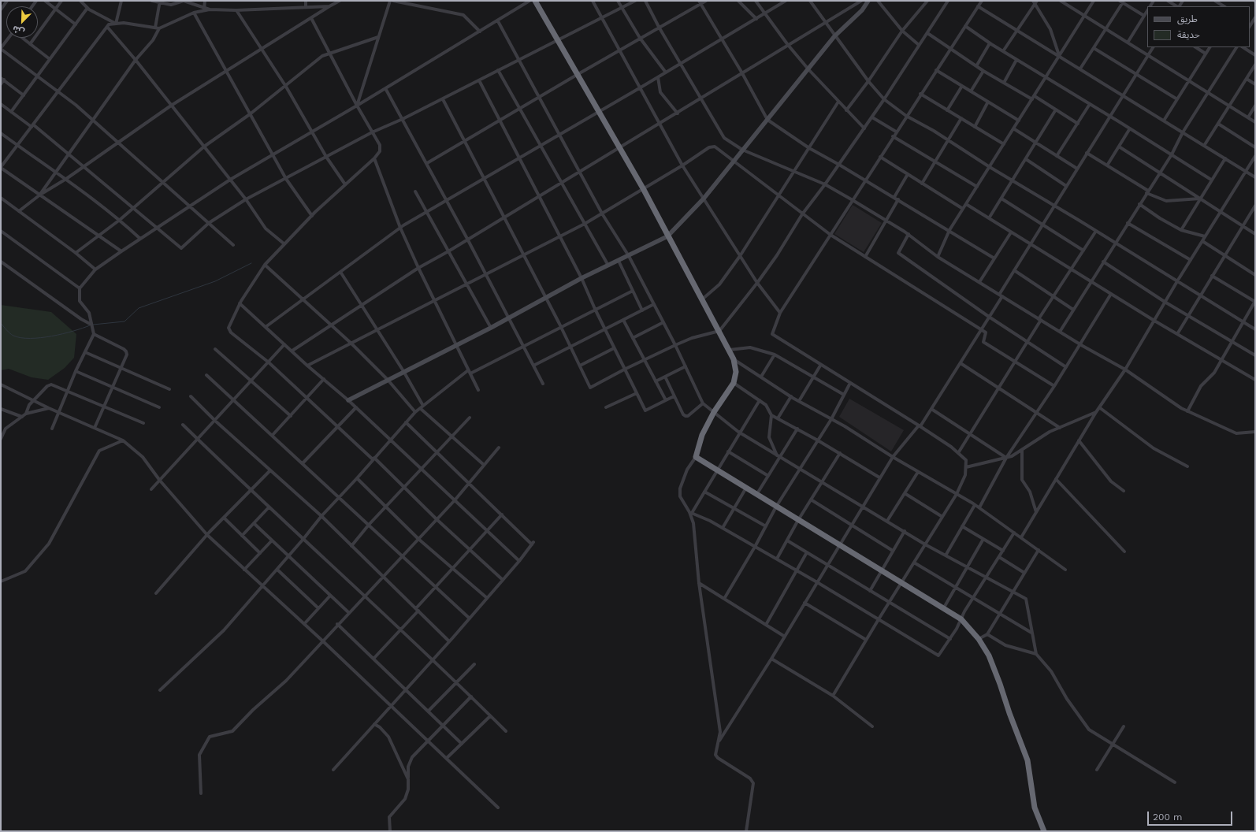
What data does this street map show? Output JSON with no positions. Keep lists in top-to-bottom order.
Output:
{
  "legend": ["طريق", "حديقة"],
  "scale_bar": "200 m",
  "north": "bottom left"
}
